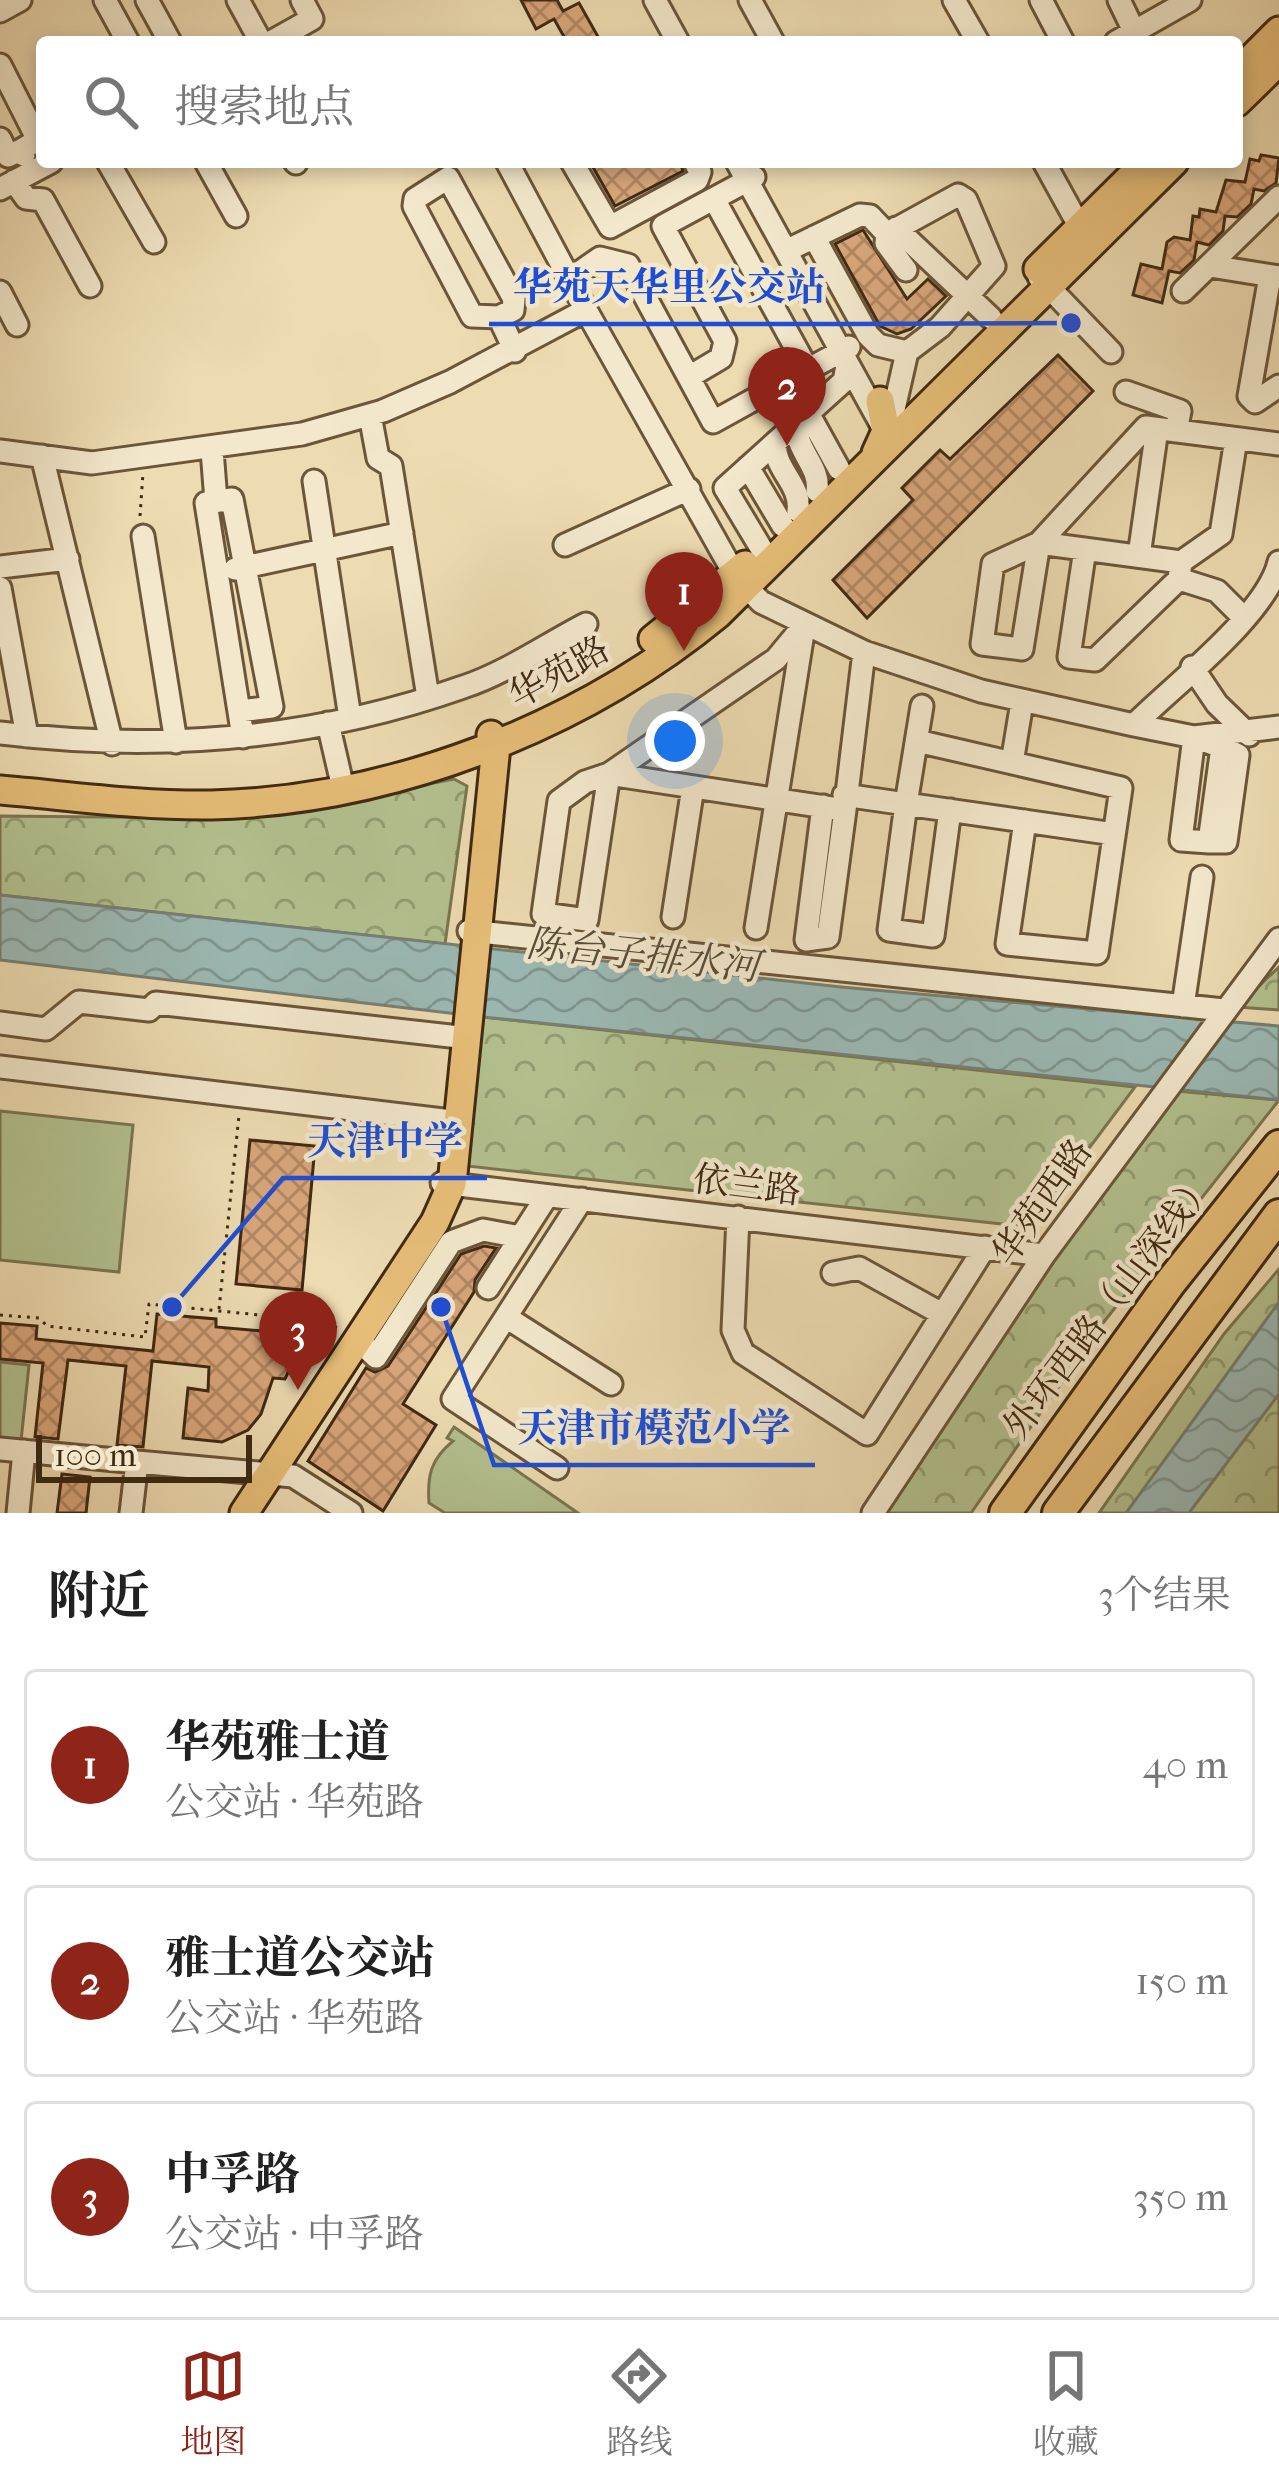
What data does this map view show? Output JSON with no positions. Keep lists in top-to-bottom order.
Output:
{
  "streets": {
    "highway": ["外环西路（山深线）"],
    "main road": ["华苑路"],
    "street": ["依兰路", "华苑西路"]
  },
  "crossings": [
    ["依兰路", "华苑西路"]
  ],
  "water": ["陈台子排水河"],
  "places": ["华苑天华里公交站", "天津中学", "天津市模范小学"],
  "scale_bar": "100 m",
  "page": {
    "search": "搜索地点",
    "pins": ["2", "1", "3"],
    "scale": "100 m",
    "heading": ["附近", "3个结果"],
    "list": [
      {
        "mark": "1",
        "name": "华苑雅士道",
        "note": "公交站 · 华苑路",
        "value": "40 m"
      },
      {
        "mark": "2",
        "name": "雅士道公交站",
        "note": "公交站 · 华苑路",
        "value": "150 m"
      },
      {
        "mark": "3",
        "name": "中孚路",
        "note": "公交站 · 中孚路",
        "value": "350 m"
      }
    ],
    "nav": ["地图", "路线", "收藏"]
  }
}
